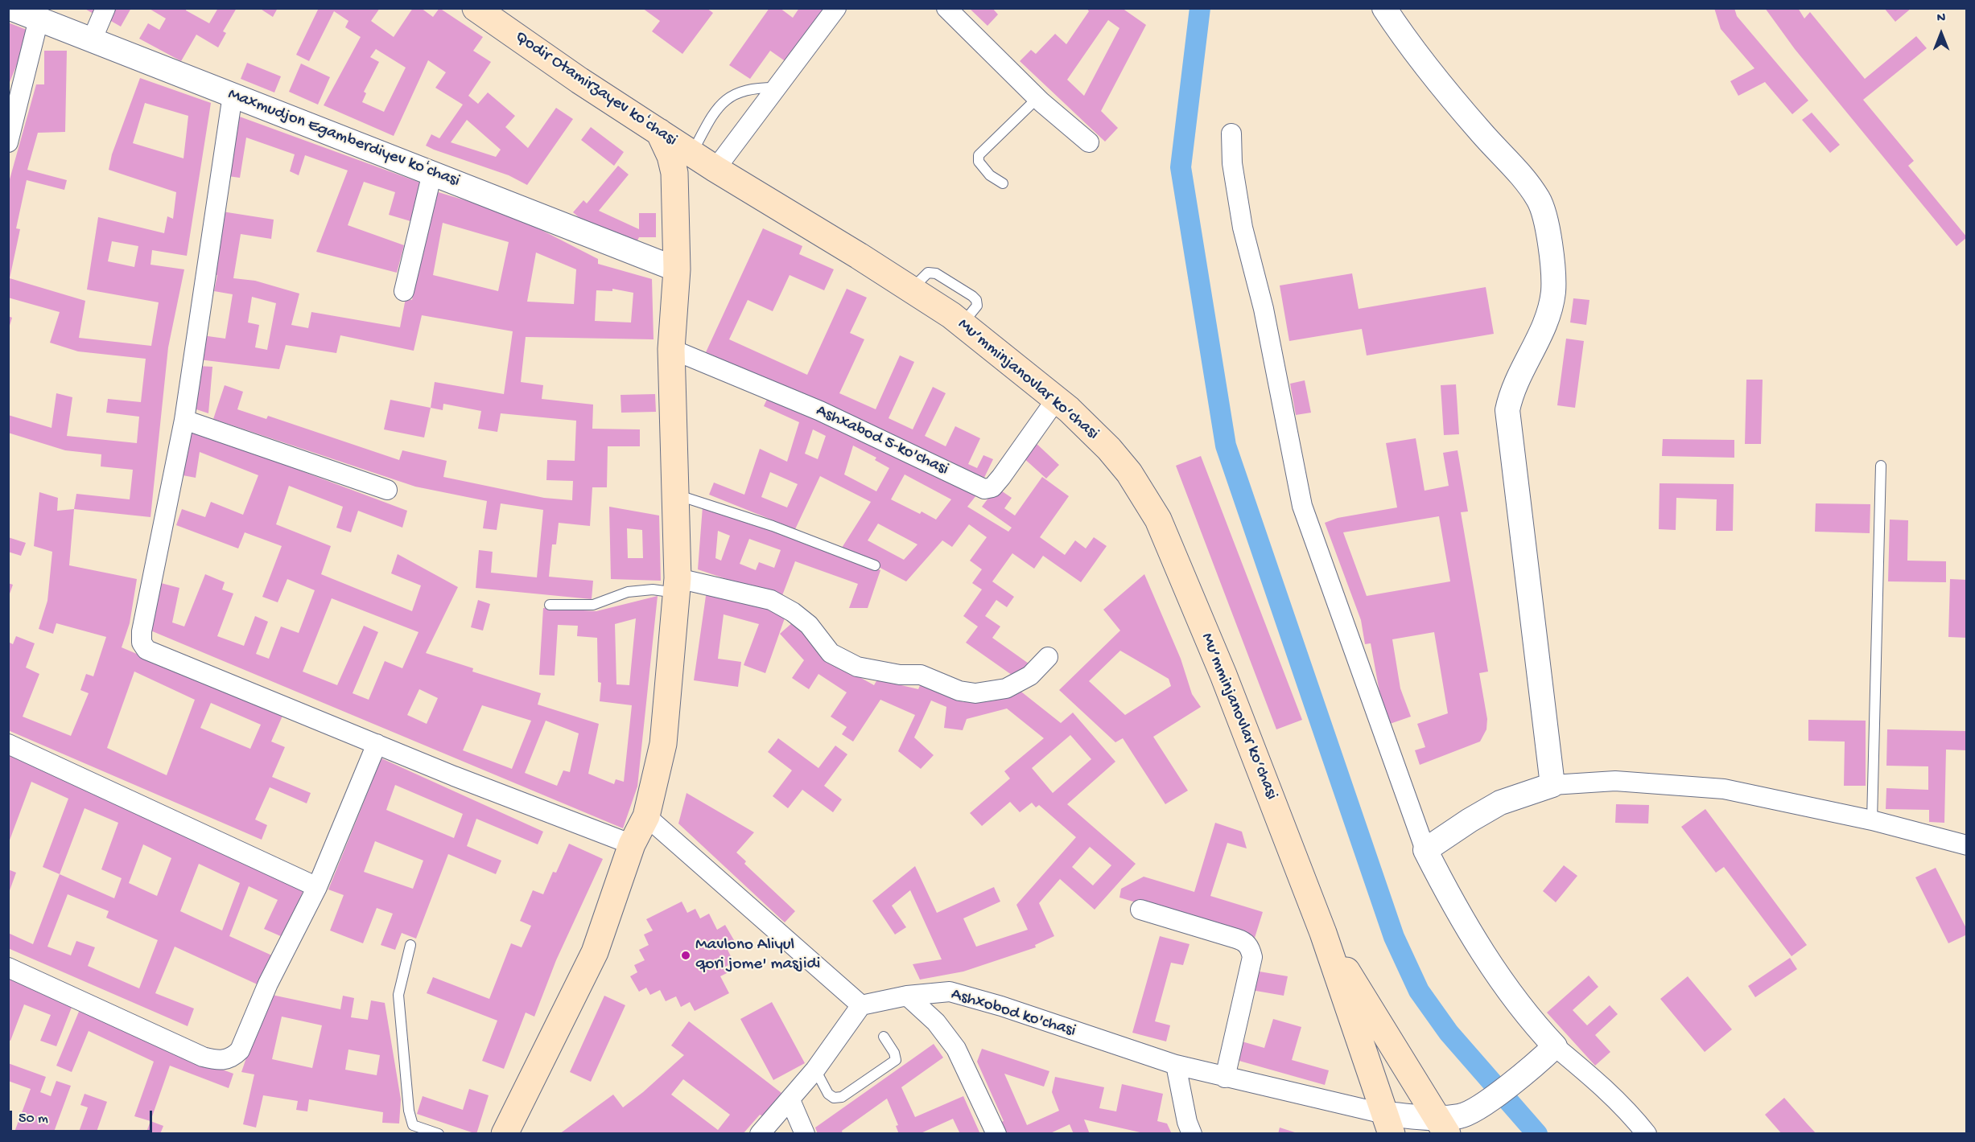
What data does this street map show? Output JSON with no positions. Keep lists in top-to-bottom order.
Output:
{
  "streets": {
    "main road": ["Qodir Otamirzayev koʻchasi", "Mu’mminjanovlar ko‘chasi"],
    "street": ["Maxmudjon Egamberdiyev koʻchasi", "Ashxabod 5-ko'chasi", "Ashxobod ko'chasi"]
  },
  "crossings": [
    ["Qodir Otamirzayev koʻchasi", "Mu’mminjanovlar ko‘chasi"],
    ["Mu’mminjanovlar ko‘chasi", "Ashxabod 5-ko'chasi"],
    ["Mu’mminjanovlar ko‘chasi", "Ashxobod ko'chasi"]
  ],
  "places": ["Mavlono Aliyul qori jome' masjidi"],
  "scale_bar": "50 m",
  "north": "top"
}
